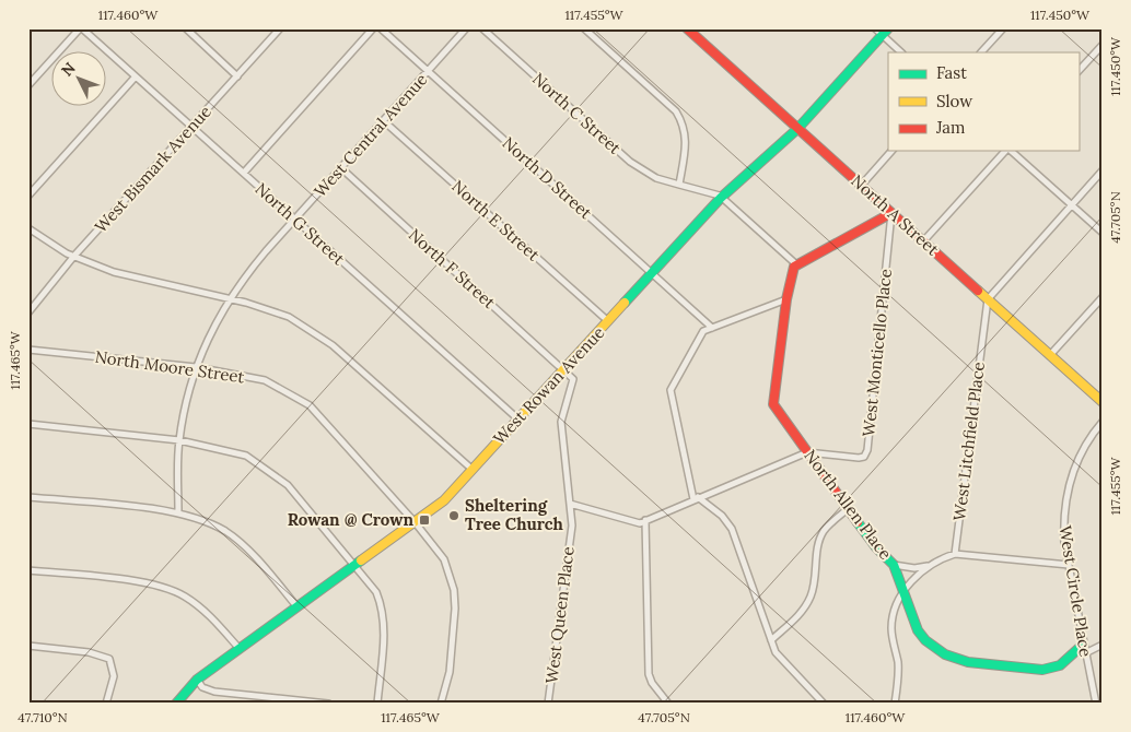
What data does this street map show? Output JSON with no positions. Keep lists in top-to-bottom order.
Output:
{
  "streets": {
    "street": [
      "North C Street",
      "West Central Avenue",
      "West Bismark Avenue",
      "North D Street",
      "North A Street",
      "North E Street",
      "North G Street",
      "North F Street",
      "West Monticello Place",
      "North Moore Street",
      "West Rowan Avenue",
      "West Litchfield Place",
      "North Allen Place",
      "West Circle Place",
      "West Queen Place"
    ]
  },
  "crossings": [
    ["North C Street", "West Rowan Avenue"],
    ["West Central Avenue", "North D Street"],
    ["West Central Avenue", "North E Street"],
    ["West Central Avenue", "North G Street"],
    ["West Central Avenue", "North F Street"],
    ["West Central Avenue", "North Moore Street"],
    ["West Bismark Avenue", "North G Street"],
    ["North D Street", "West Rowan Avenue"],
    ["North A Street", "West Monticello Place"],
    ["North A Street", "West Rowan Avenue"],
    ["North A Street", "West Litchfield Place"],
    ["North E Street", "West Rowan Avenue"],
    ["North G Street", "West Rowan Avenue"],
    ["North F Street", "West Rowan Avenue"],
    ["North F Street", "West Queen Place"],
    ["West Monticello Place", "North Allen Place"],
    ["North Moore Street", "West Rowan Avenue"],
    ["West Rowan Avenue", "West Queen Place"],
    ["North Allen Place", "West Circle Place"]
  ],
  "places": {
    "other": ["Sheltering Tree Church"],
    "transit": ["Rowan @ Crown"]
  },
  "legend": ["Fast", "Slow", "Jam"],
  "north": "top left",
  "coordinates": [
    "117.460°W",
    "117.455°W",
    "117.450°W",
    "47.705°N",
    "117.465°W",
    "47.710°N"
  ]
}
